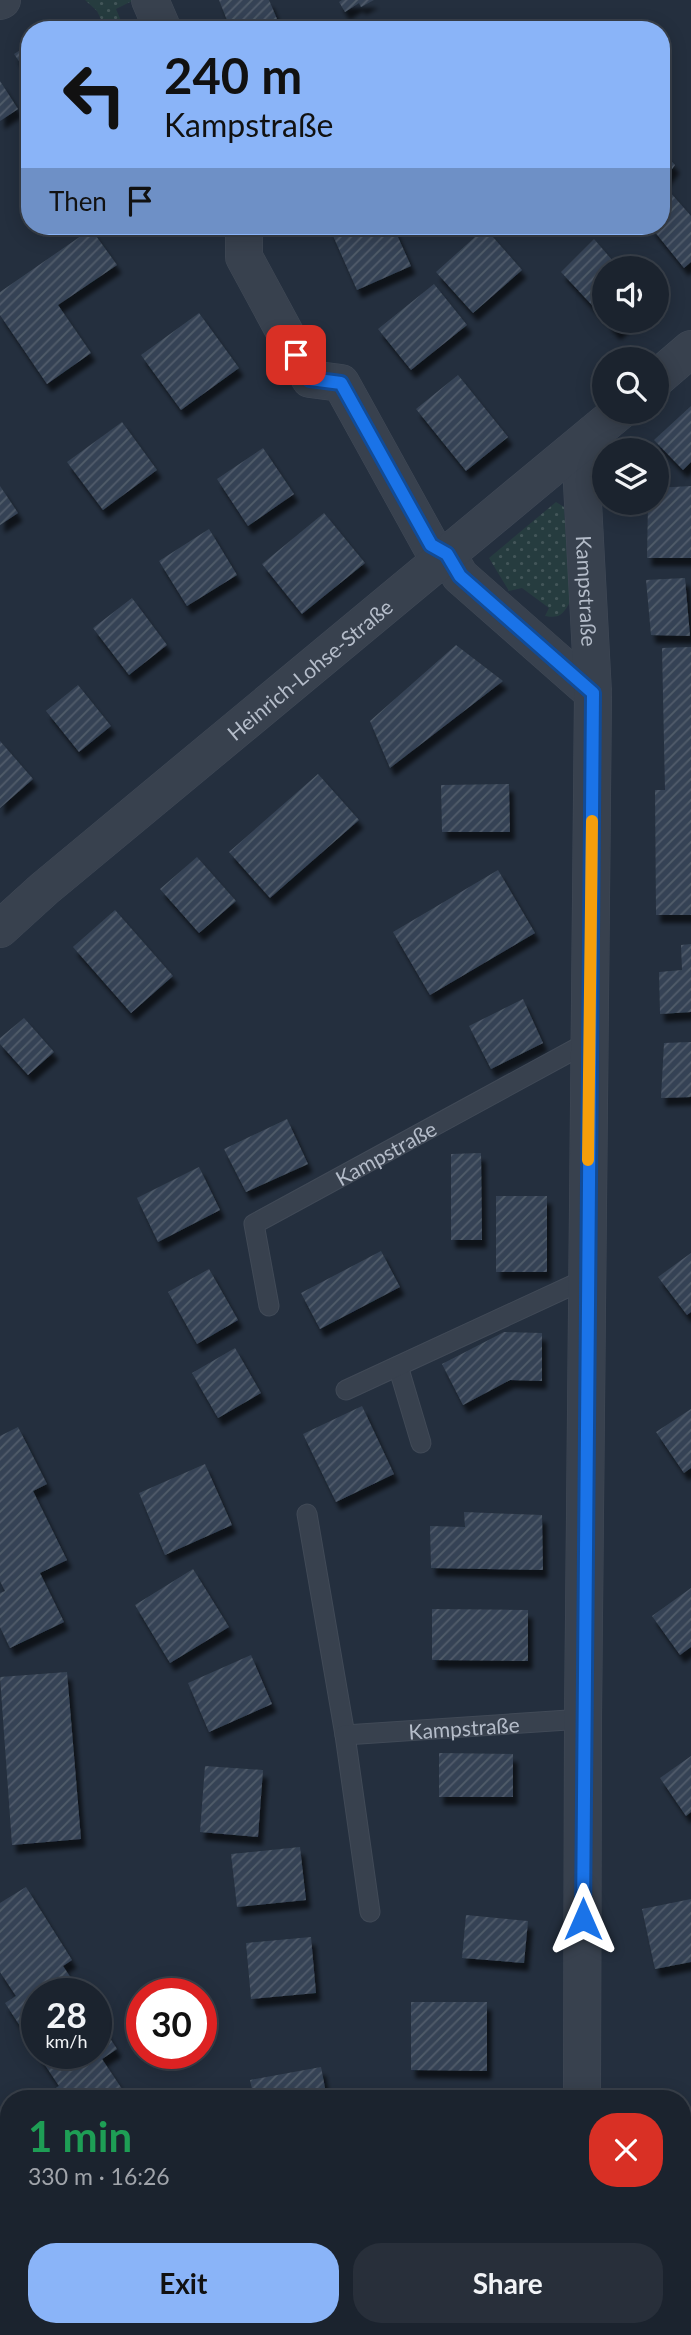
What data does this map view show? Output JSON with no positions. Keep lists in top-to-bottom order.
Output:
{
  "streets": {
    "street": ["Kampstraße", "Heinrich-Lohse-Straße"]
  },
  "crossings": [
    ["Kampstraße", "Heinrich-Lohse-Straße"]
  ],
  "page": {
    "turn": ["240 m", "Kampstraße"],
    "then": "Then",
    "speed": "28 km/h",
    "limit": "30",
    "heading": ["1 min", "330 m · 16:26"],
    "buttons": ["Exit", "Share"]
  }
}
